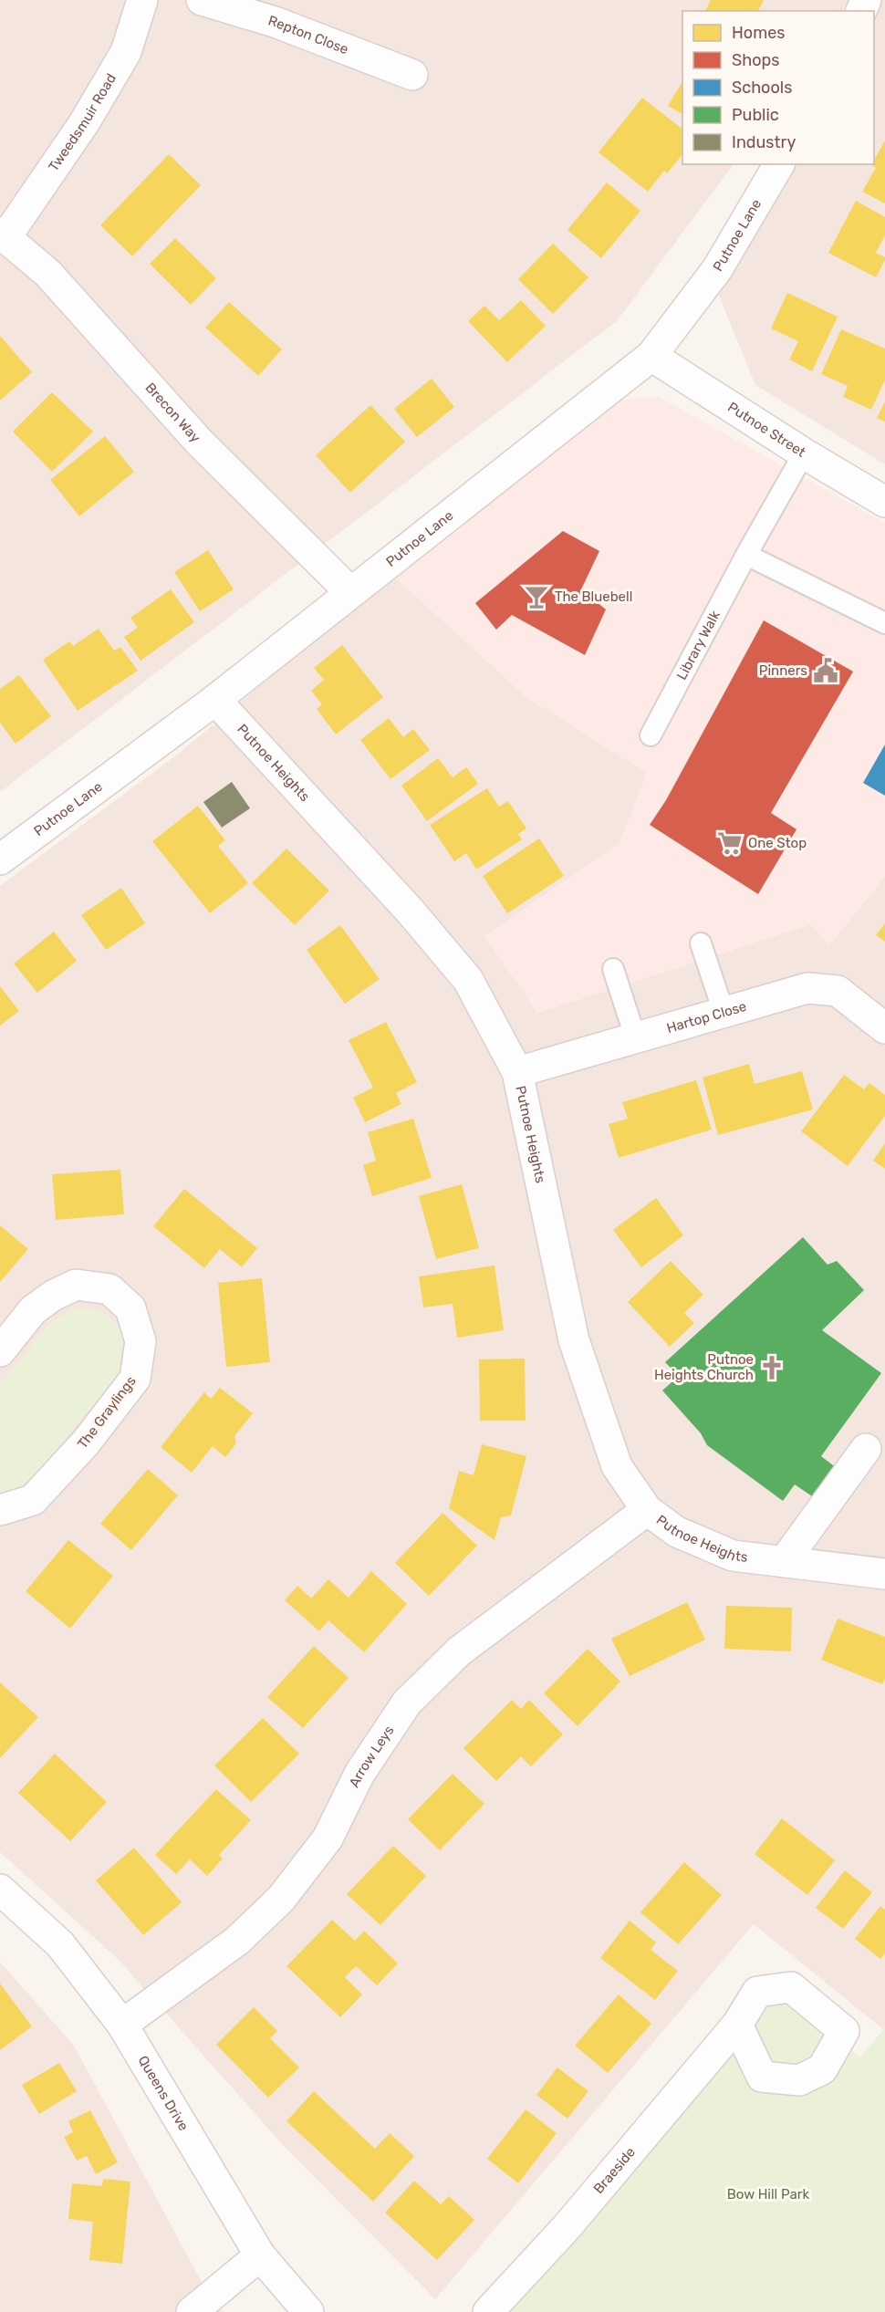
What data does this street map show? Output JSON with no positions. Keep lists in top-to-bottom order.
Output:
{
  "streets": {
    "street": [
      "Repton Close",
      "Tweedsmuir Road",
      "Putnoe Lane",
      "Brecon Way",
      "Putnoe Street",
      "Putnoe Heights",
      "Hartop Close",
      "The Graylings",
      "Arrow Leys",
      "Queens Drive",
      "Braeside"
    ],
    "lane": ["Library Walk"]
  },
  "crossings": [
    ["Tweedsmuir Road", "Brecon Way"],
    ["Putnoe Lane", "Brecon Way"],
    ["Putnoe Lane", "Putnoe Street"],
    ["Putnoe Lane", "Putnoe Heights"],
    ["Putnoe Street", "Library Walk"],
    ["Putnoe Heights", "Hartop Close"],
    ["Putnoe Heights", "Arrow Leys"],
    ["Arrow Leys", "Queens Drive"]
  ],
  "parks": ["Bow Hill Park"],
  "places": {
    "bar": ["The Bluebell"],
    "public building": ["Pinners"],
    "supermarket": ["One Stop"],
    "church": ["Putnoe Heights Church"]
  },
  "legend": [
    "Homes",
    "Shops",
    "Schools",
    "Public",
    "Industry"
  ]
}
